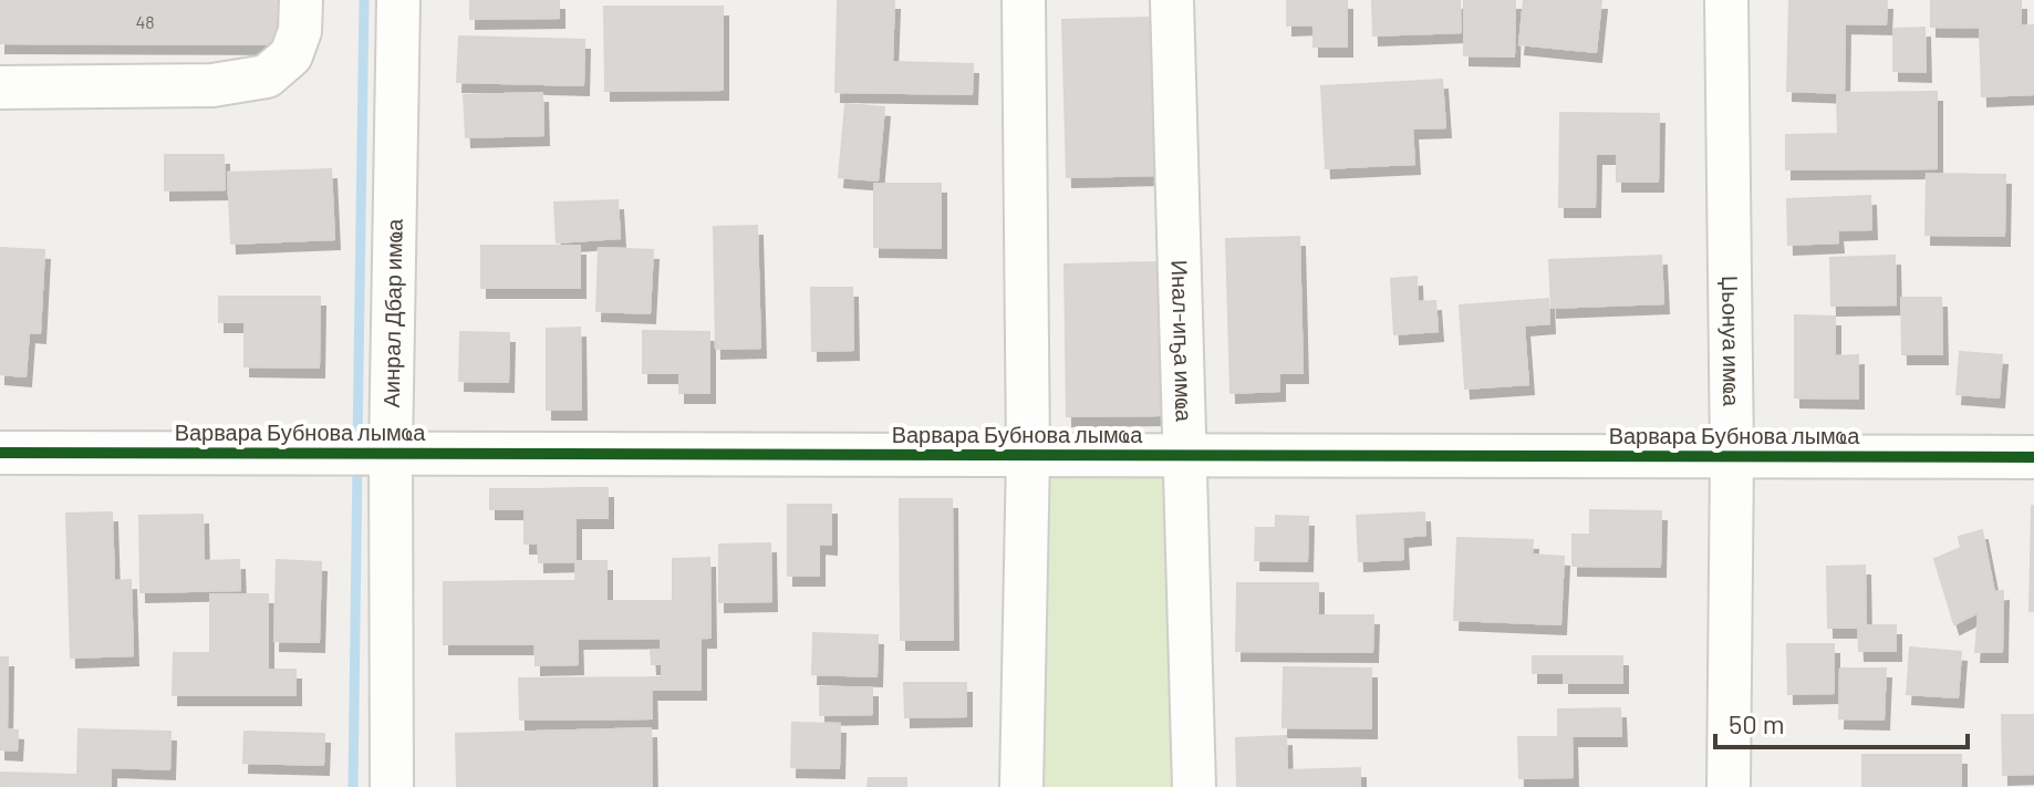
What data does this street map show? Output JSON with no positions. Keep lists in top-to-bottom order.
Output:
{
  "streets": {
    "street": [
      "Аинрал Дбар имҩа",
      "Џьонуа имҩа",
      "Инал-иҧа имҩа",
      "Варвара Бубнова лымҩа"
    ]
  },
  "crossings": [
    ["Аинрал Дбар имҩа", "Варвара Бубнова лымҩа"],
    ["Џьонуа имҩа", "Варвара Бубнова лымҩа"],
    ["Инал-иҧа имҩа", "Варвара Бубнова лымҩа"]
  ],
  "house_numbers": ["48"],
  "scale_bar": "50 m"
}
